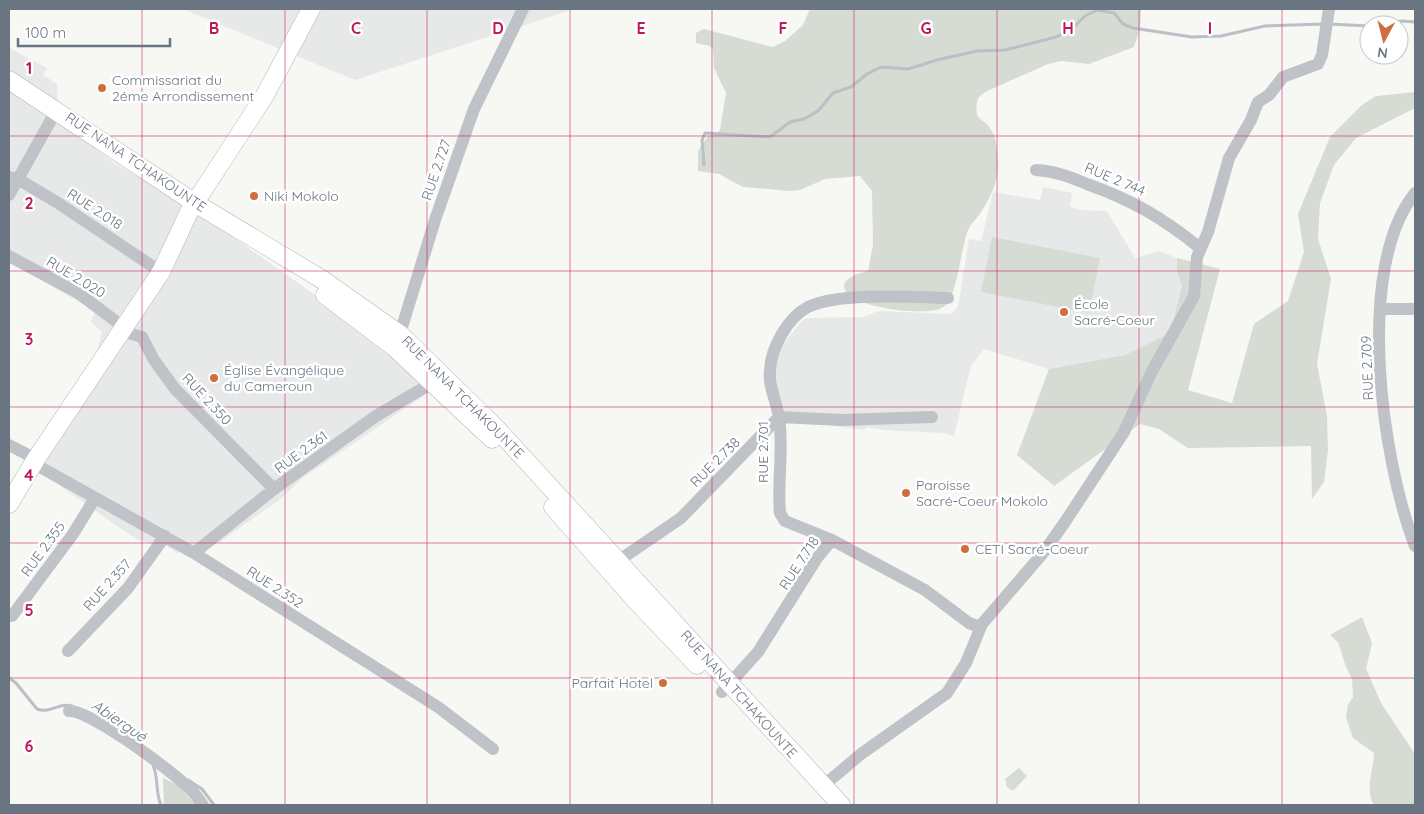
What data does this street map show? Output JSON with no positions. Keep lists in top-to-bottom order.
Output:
{
  "streets": {
    "main road": ["RUE NANA TCHAKOUNTE"],
    "street": [
      "RUE 2.727",
      "RUE 2 744",
      "RUE 2.018",
      "RUE 2.020",
      "RUE 2.709",
      "RUE 2.350",
      "RUE 2.361",
      "RUE 2.701",
      "RUE 2.738",
      "RUE 2.355",
      "RUE 7.718",
      "RUE 2.357",
      "RUE 2.352"
    ]
  },
  "crossings": [
    ["RUE NANA TCHAKOUNTE", "RUE 2.727"],
    ["RUE NANA TCHAKOUNTE", "RUE 2.361"],
    ["RUE NANA TCHAKOUNTE", "RUE 2.738"],
    ["RUE NANA TCHAKOUNTE", "RUE 7.718"],
    ["RUE 2.020", "RUE 2.350"],
    ["RUE 2.350", "RUE 2.361"],
    ["RUE 2.361", "RUE 2.352"],
    ["RUE 2.701", "RUE 2.738"],
    ["RUE 2.701", "RUE 7.718"],
    ["RUE 2.355", "RUE 2.352"],
    ["RUE 2.357", "RUE 2.352"]
  ],
  "water": ["Abiergué"],
  "places": [
    "Commissariat du 2éme Arrondissement",
    "Niki Mokolo",
    "École Sacré-Coeur",
    "Église Évangélique du Cameroun",
    "Paroisse Sacré-Coeur Mokolo",
    "CETI Sacré-Coeur",
    "Parfait Hotel"
  ],
  "scale_bar": "100 m",
  "north": "bottom",
  "grid": {
    "columns": [
      "B",
      "C",
      "D",
      "E",
      "F",
      "G",
      "H",
      "I"
    ],
    "rows": [
      "1",
      "2",
      "3",
      "4",
      "5",
      "6"
    ]
  }
}
